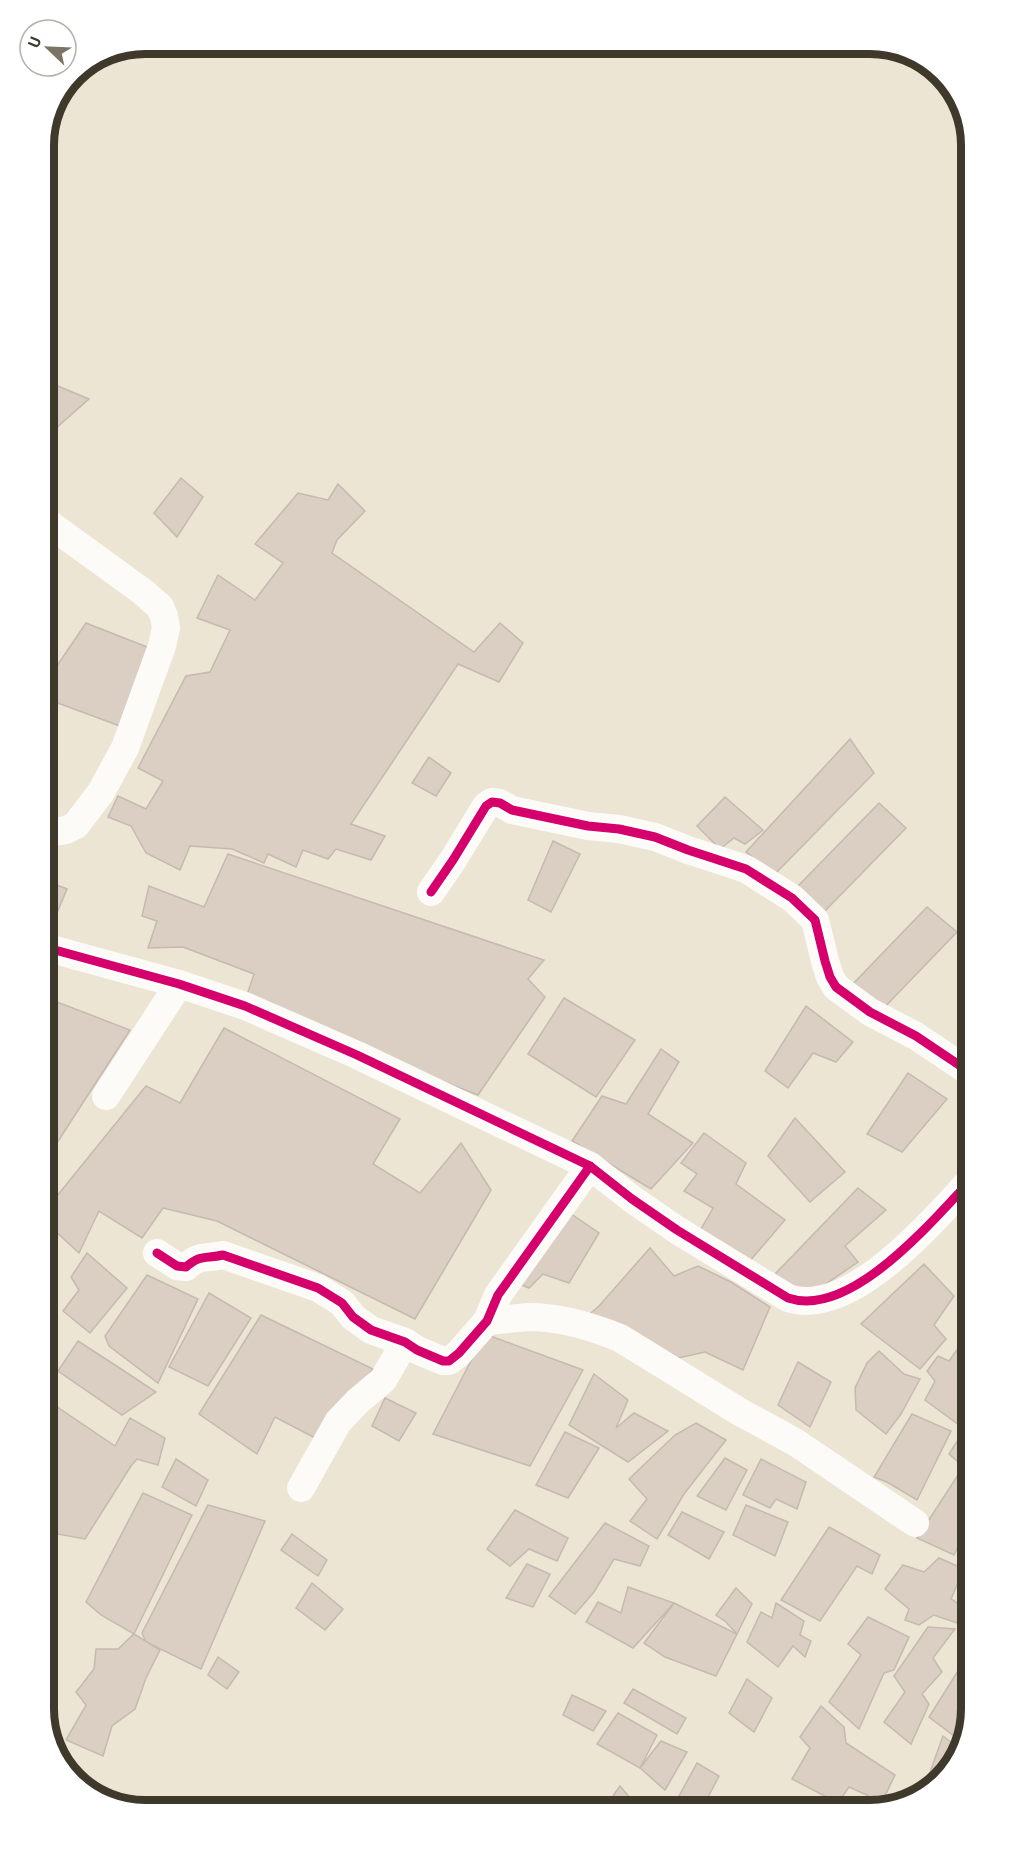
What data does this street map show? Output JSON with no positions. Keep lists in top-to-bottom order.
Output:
{
  "north": "top left"
}
